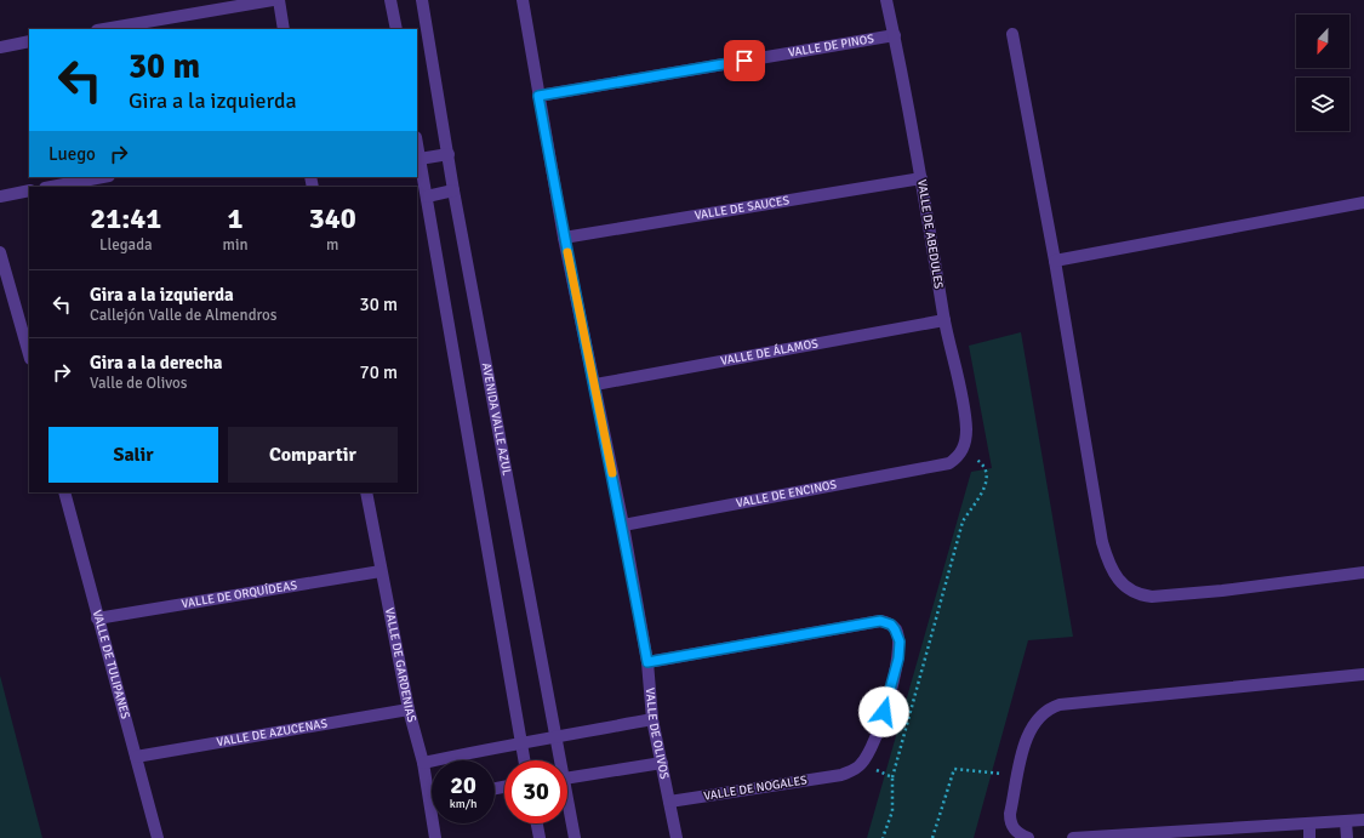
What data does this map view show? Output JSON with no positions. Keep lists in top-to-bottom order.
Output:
{
  "streets": {
    "street": [
      "VALLE DE PINOS",
      "VALLE DE SAUCES",
      "VALLE DE ABEDULES",
      "VALLE DE ÁLAMOS",
      "AVENIDA VALLE AZUL",
      "VALLE DE ENCINOS",
      "VALLE DE ORQUÍDEAS",
      "VALLE DE TULIPANES",
      "VALLE DE GARDENIAS",
      "VALLE DE AZUCENAS",
      "VALLE DE OLIVOS",
      "VALLE DE NOGALES"
    ]
  },
  "crossings": [
    ["VALLE DE PINOS", "VALLE DE ABEDULES"],
    ["VALLE DE PINOS", "VALLE DE OLIVOS"],
    ["VALLE DE SAUCES", "VALLE DE ABEDULES"],
    ["VALLE DE SAUCES", "VALLE DE OLIVOS"],
    ["VALLE DE ABEDULES", "VALLE DE ÁLAMOS"],
    ["VALLE DE ABEDULES", "VALLE DE ENCINOS"],
    ["VALLE DE ÁLAMOS", "VALLE DE OLIVOS"],
    ["VALLE DE ENCINOS", "VALLE DE OLIVOS"],
    ["VALLE DE ORQUÍDEAS", "VALLE DE TULIPANES"],
    ["VALLE DE ORQUÍDEAS", "VALLE DE GARDENIAS"],
    ["VALLE DE TULIPANES", "VALLE DE AZUCENAS"],
    ["VALLE DE GARDENIAS", "VALLE DE AZUCENAS"],
    ["VALLE DE OLIVOS", "VALLE DE NOGALES"]
  ],
  "north": "bottom",
  "page": {
    "turn": ["30 m", "Gira a la izquierda"],
    "then": "Luego",
    "eta": [
      "21:41",
      "Llegada",
      "1",
      "min",
      "340",
      "m"
    ],
    "list": [
      {
        "name": "Gira a la izquierda",
        "note": "Callejón Valle de Almendros",
        "value": "30 m"
      },
      {
        "name": "Gira a la derecha",
        "note": "Valle de Olivos",
        "value": "70 m"
      }
    ],
    "buttons": ["Salir", "Compartir"],
    "speed": "20 km/h",
    "limit": "30"
  }
}
